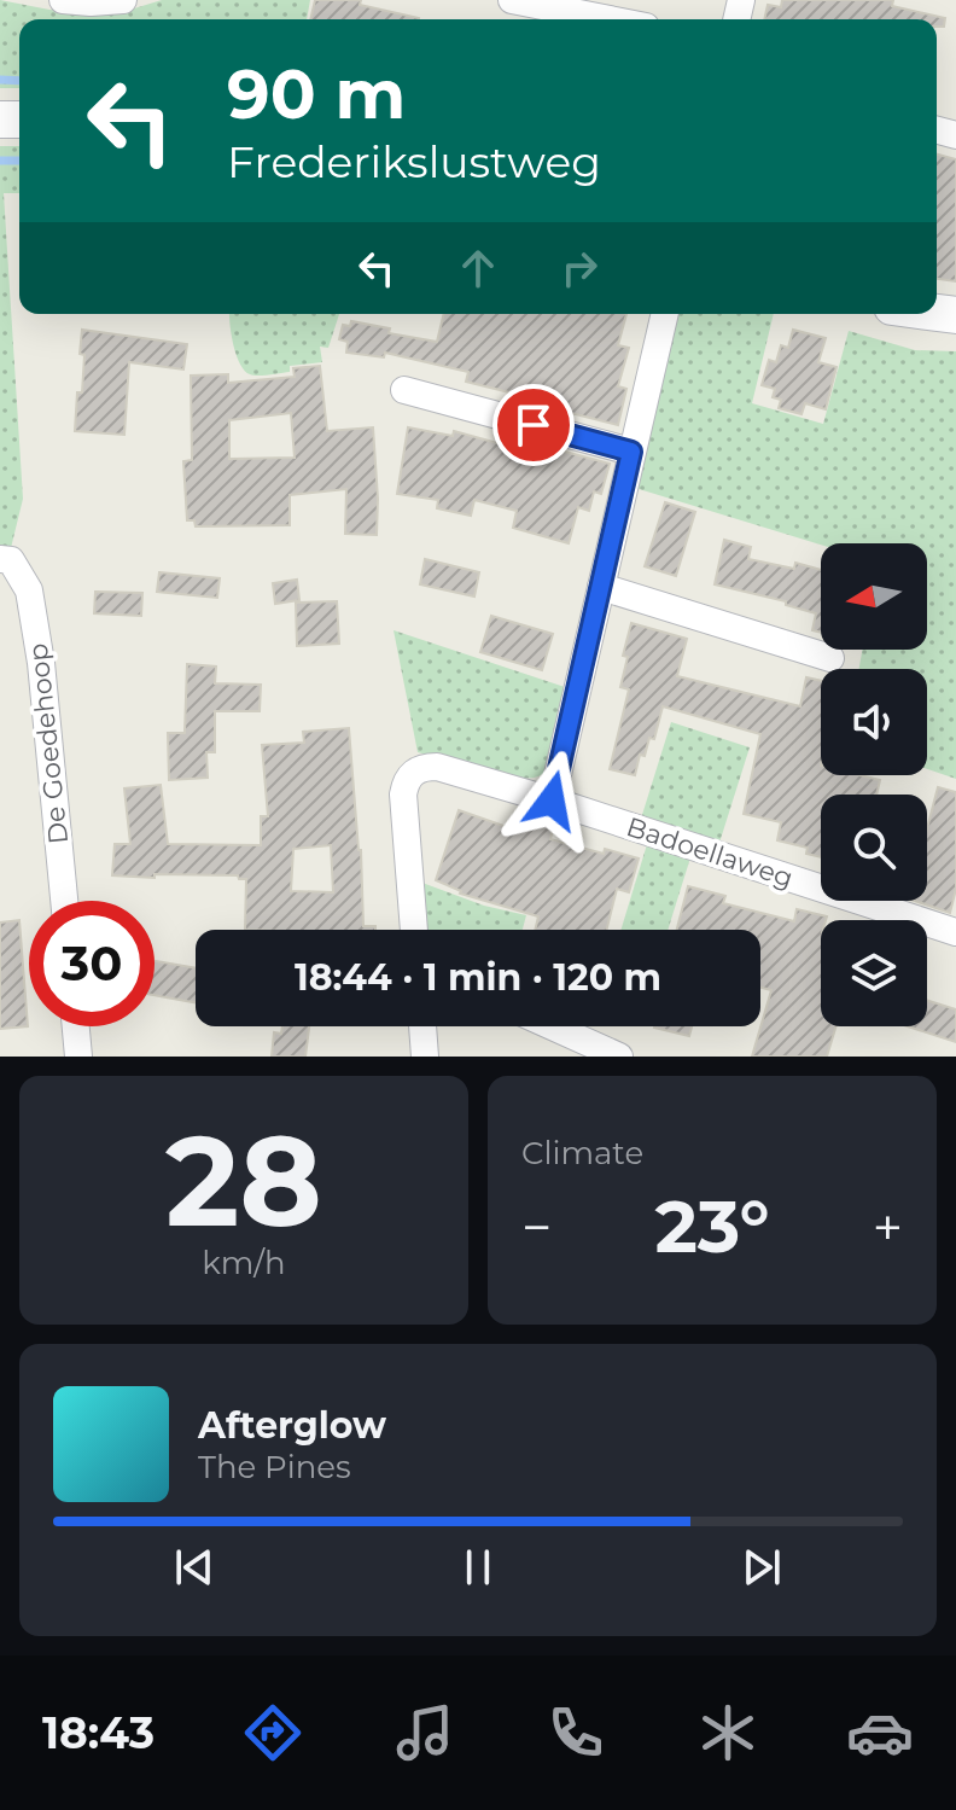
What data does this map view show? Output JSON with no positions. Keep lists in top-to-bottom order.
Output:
{
  "streets": {
    "street": ["De Goedehoop", "Badoellaweg"]
  },
  "north": "left",
  "page": {
    "turn": ["90 m", "Frederikslustweg"],
    "limit": "30",
    "trip": "18:44 · 1 min · 120 m",
    "tile": [
      ["28", "km/h"],
      "Climate"
    ],
    "heat": ["−", "23°", "+"],
    "song": ["Afterglow", "The Pines"],
    "tabs": "18:43"
  }
}
